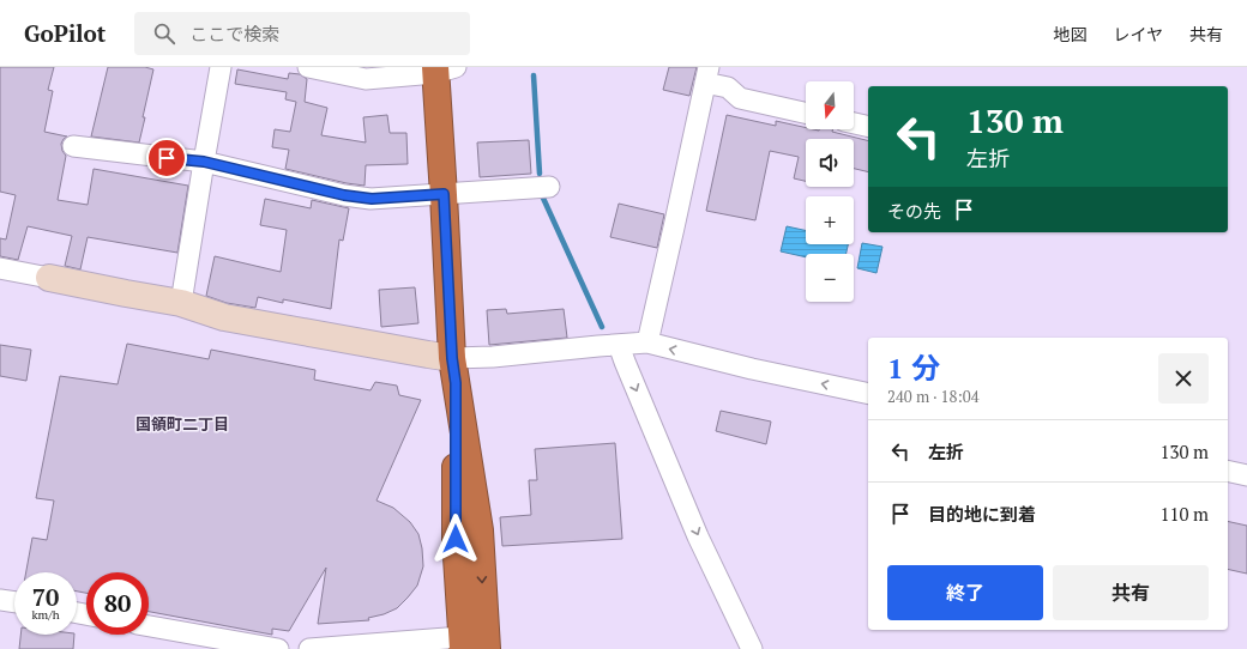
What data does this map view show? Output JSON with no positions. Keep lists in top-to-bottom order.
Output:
{
  "districts": ["国領町二丁目"],
  "north": "bottom",
  "page": {
    "header": "GoPilot",
    "search": "ここで検索",
    "nav": ["地図", "レイヤ", "共有"],
    "map_buttons": ["+", "−"],
    "turn": ["130 m", "左折"],
    "then": "その先",
    "heading": ["1 分", "240 m · 18:04"],
    "list": [
      {
        "name": "左折",
        "value": "130 m"
      },
      {
        "name": "目的地に到着",
        "value": "110 m"
      }
    ],
    "buttons": ["終了", "共有"],
    "speed": "70 km/h",
    "limit": "80"
  }
}
